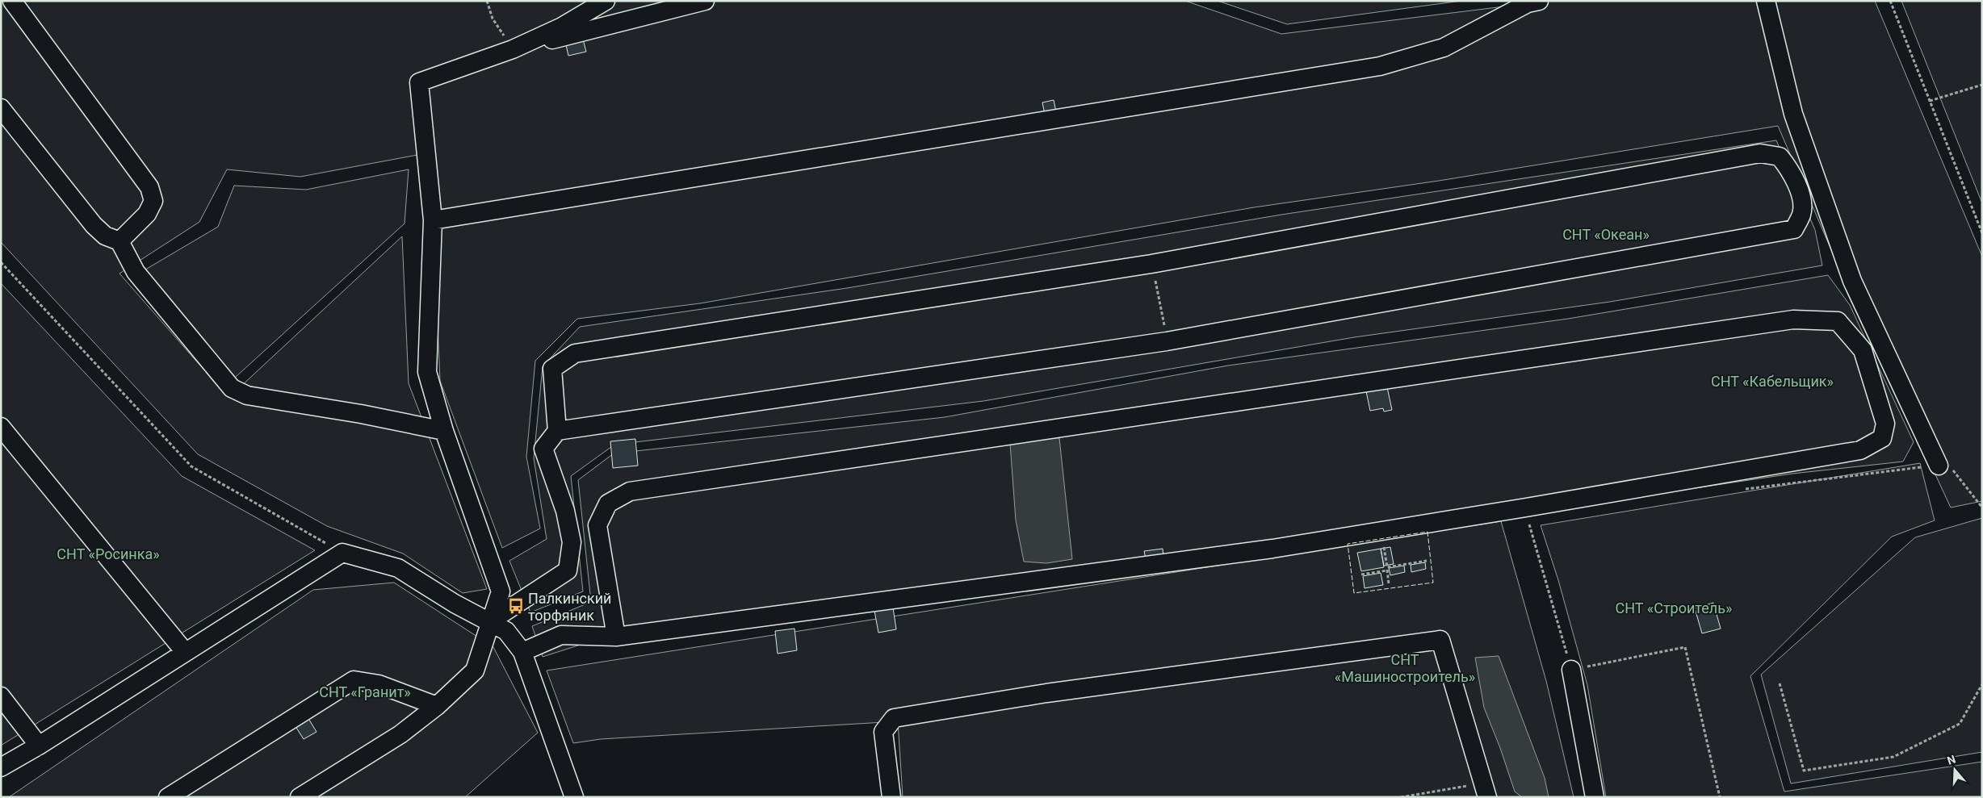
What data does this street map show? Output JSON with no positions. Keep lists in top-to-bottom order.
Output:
{
  "parks": [
    "СНТ «Океан»",
    "СНТ «Кабельщик»",
    "СНТ «Росинка»",
    "СНТ «Строитель»",
    "СНТ «Машиностроитель»",
    "СНТ «Гранит»"
  ],
  "places": {
    "bus stop": ["Палкинский торфяник"]
  },
  "north": "top"
}
